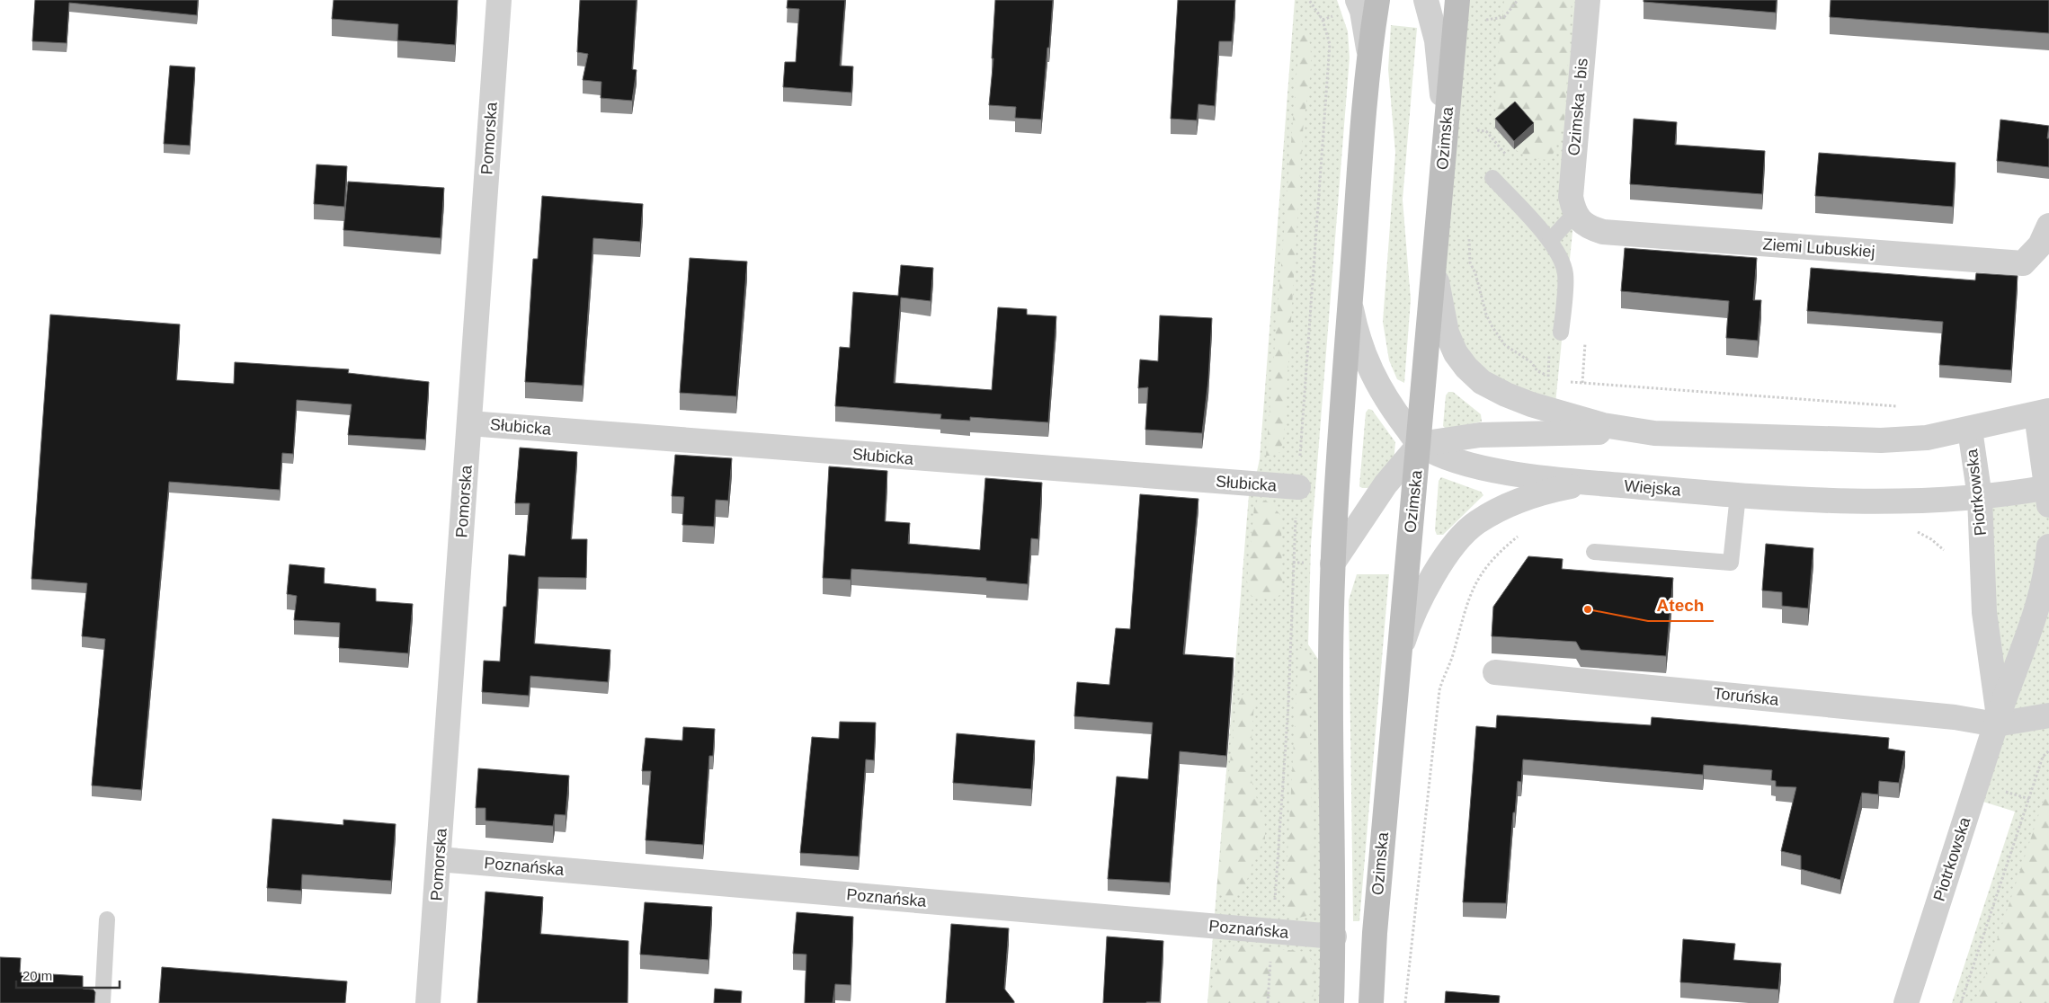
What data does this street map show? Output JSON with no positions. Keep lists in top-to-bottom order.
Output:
{
  "streets": {
    "main road": ["Ozimska"],
    "street": [
      "Ozimska - bis",
      "Pomorska",
      "Ziemi Lubuskiej",
      "Słubicka",
      "Wiejska",
      "Piotrkowska",
      "Toruńska",
      "Poznańska"
    ]
  },
  "crossings": [
    ["Ozimska - bis", "Ziemi Lubuskiej"],
    ["Pomorska", "Słubicka"],
    ["Pomorska", "Poznańska"],
    ["Ozimska", "Wiejska"],
    ["Wiejska", "Piotrkowska"],
    ["Piotrkowska", "Toruńska"]
  ],
  "places": ["Atech"],
  "scale_bar": "20 m"
}
